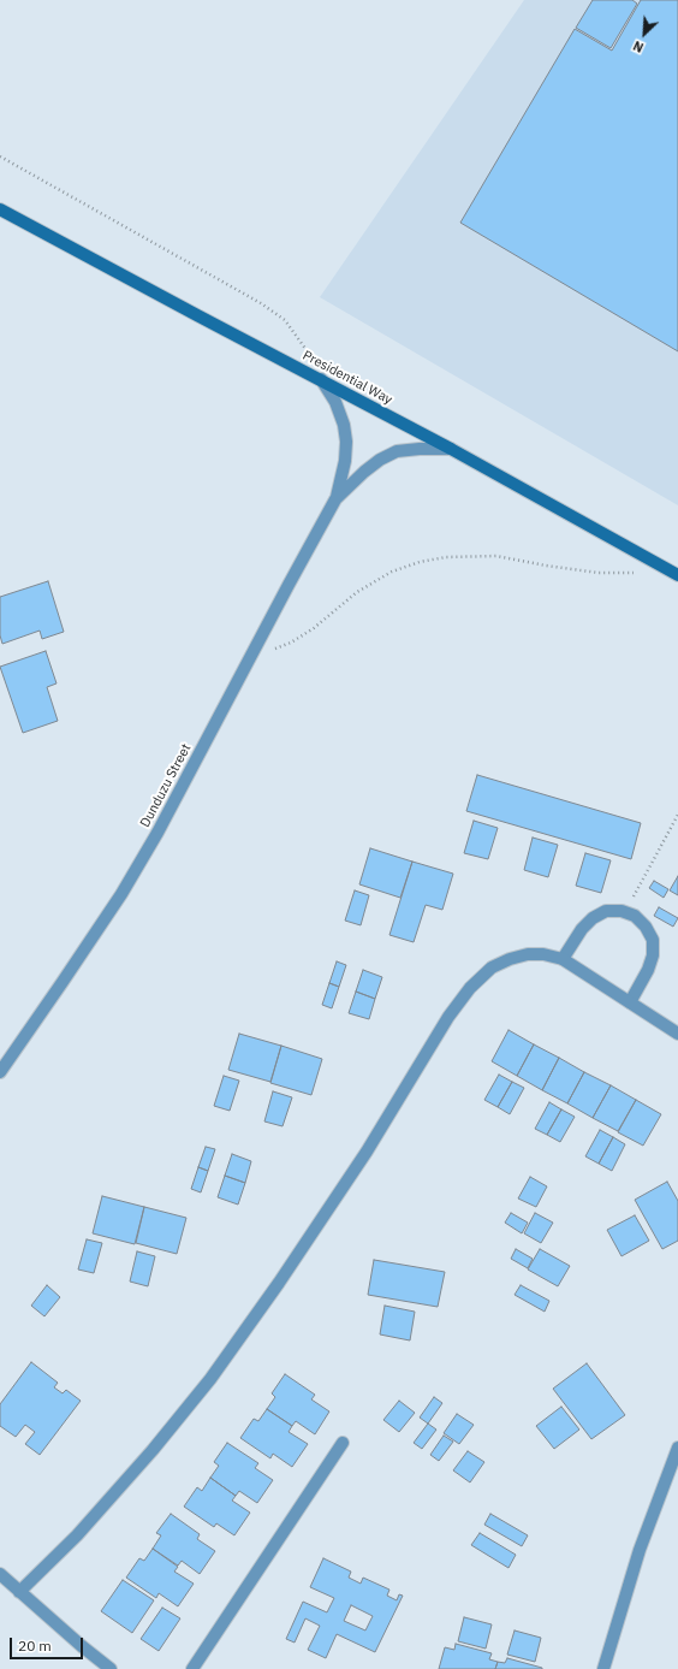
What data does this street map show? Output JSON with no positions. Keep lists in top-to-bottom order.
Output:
{
  "streets": {
    "main road": ["Presidential Way"],
    "street": ["Dunduzu Street"]
  },
  "crossings": [
    ["Presidential Way", "Dunduzu Street"]
  ],
  "scale_bar": "20 m",
  "north": "bottom left"
}
